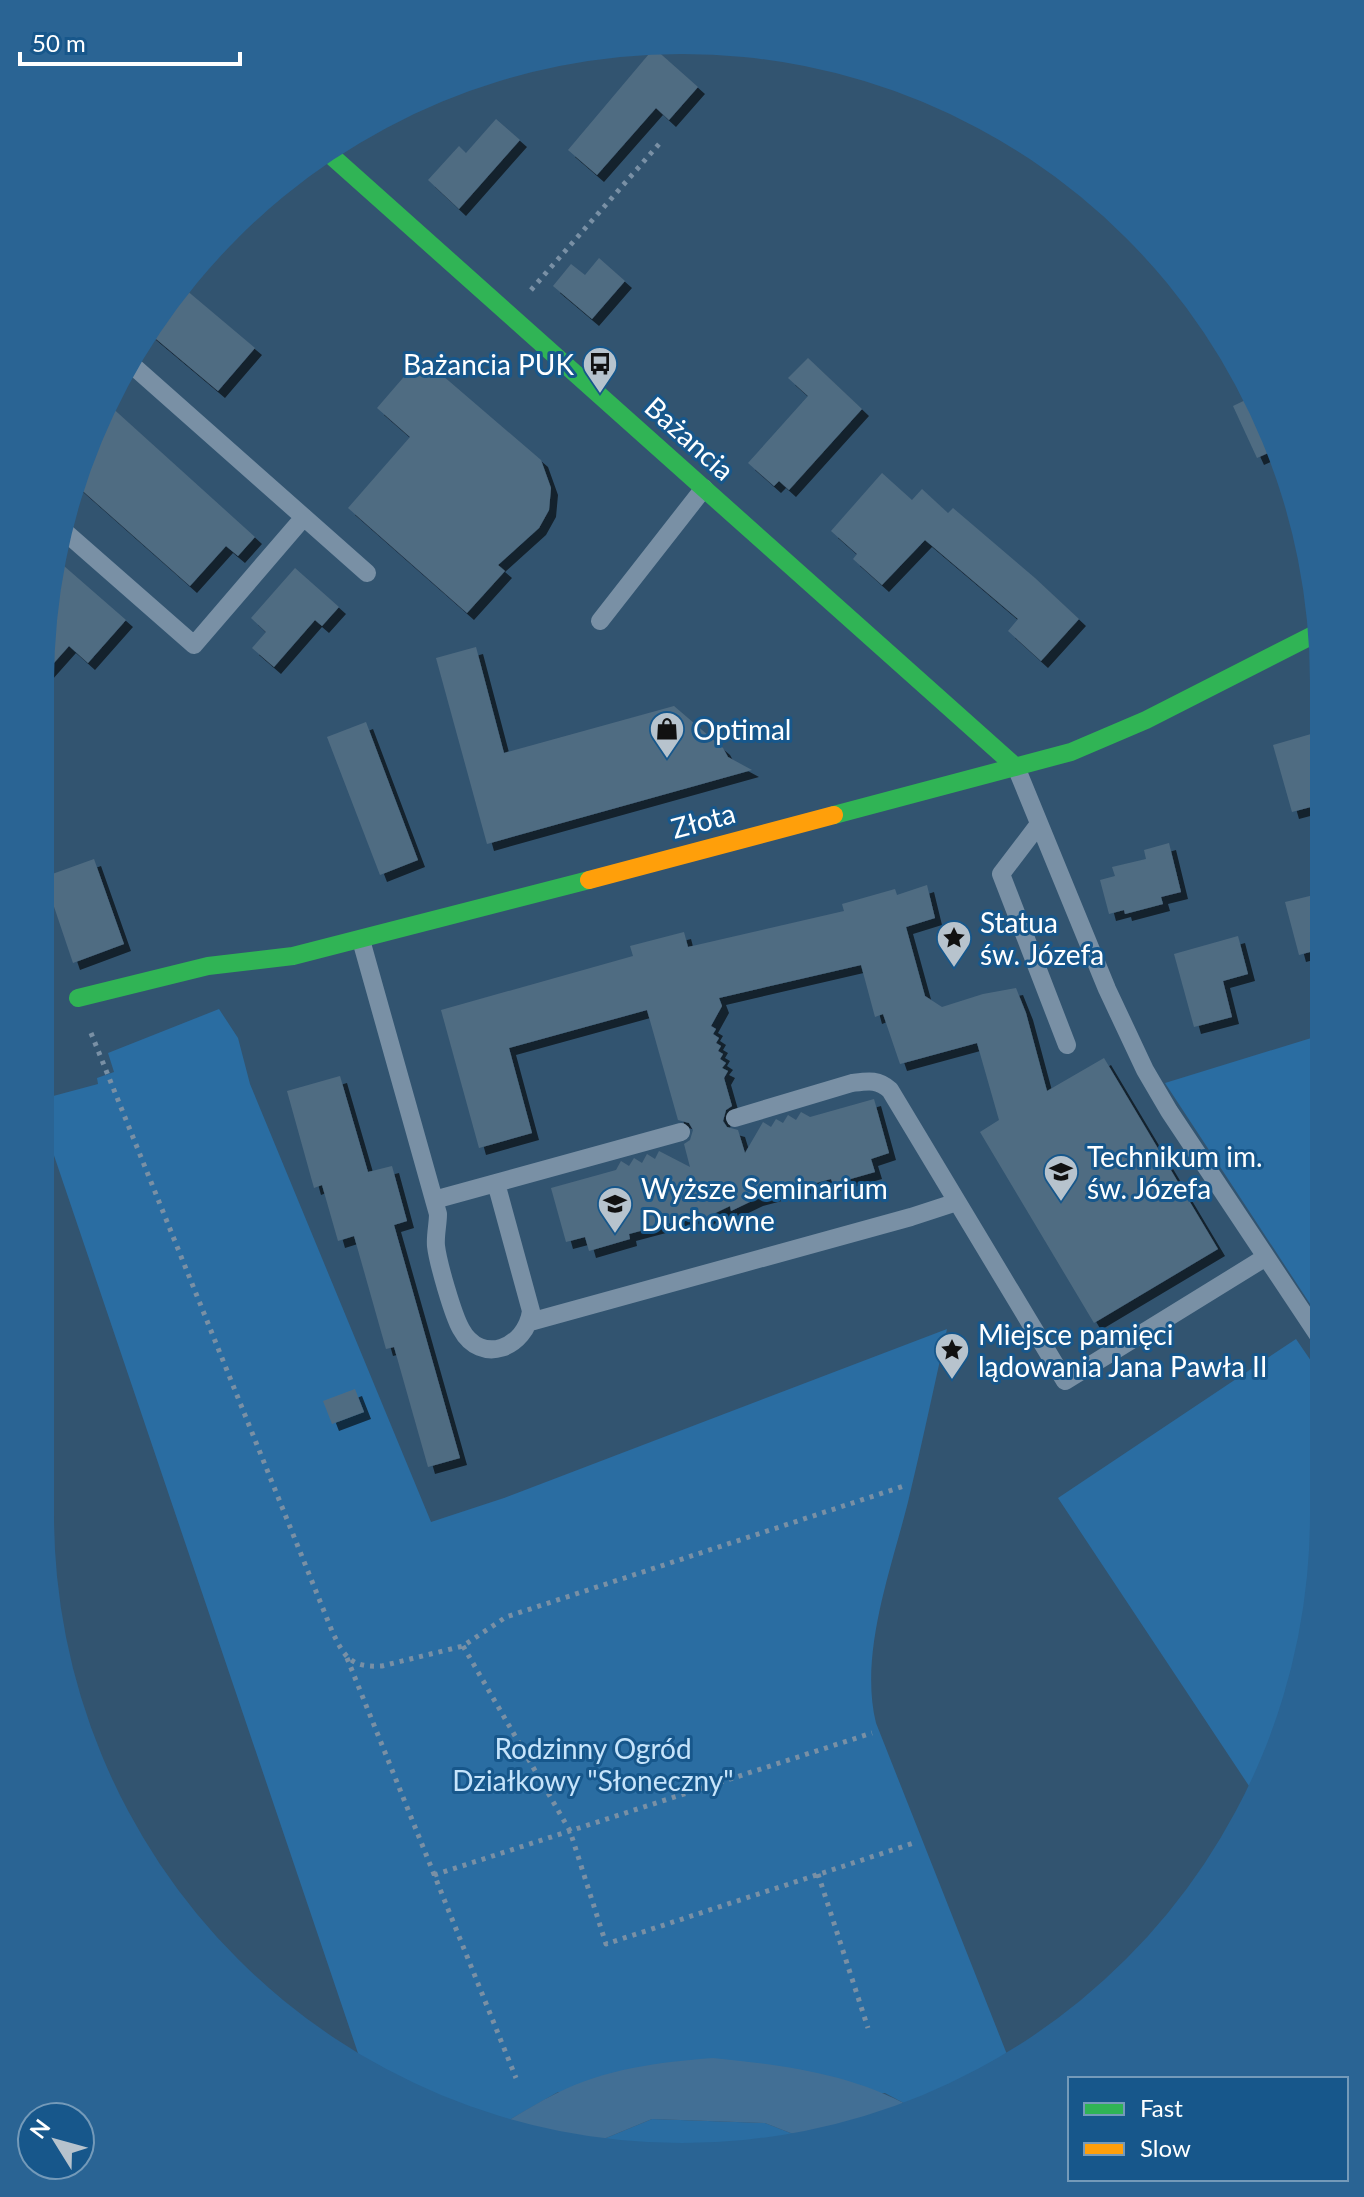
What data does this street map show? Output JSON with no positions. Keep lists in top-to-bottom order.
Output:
{
  "streets": {
    "street": ["Bażancia", "Złota"]
  },
  "crossings": [
    ["Bażancia", "Złota"]
  ],
  "parks": ["Rodzinny Ogród Działkowy \"Słoneczny\""],
  "places": {
    "bus stop": ["Bażancia PUK"],
    "shop": ["Optimal"],
    "place": ["Statua św. Józefa", "Miejsce pamięci lądowania Jana Pawła II"],
    "school or university": ["Technikum im. św. Józefa", "Wyższe Seminarium Duchowne"]
  },
  "legend": ["Fast", "Slow"],
  "scale_bar": "50 m",
  "north": "top left"
}
